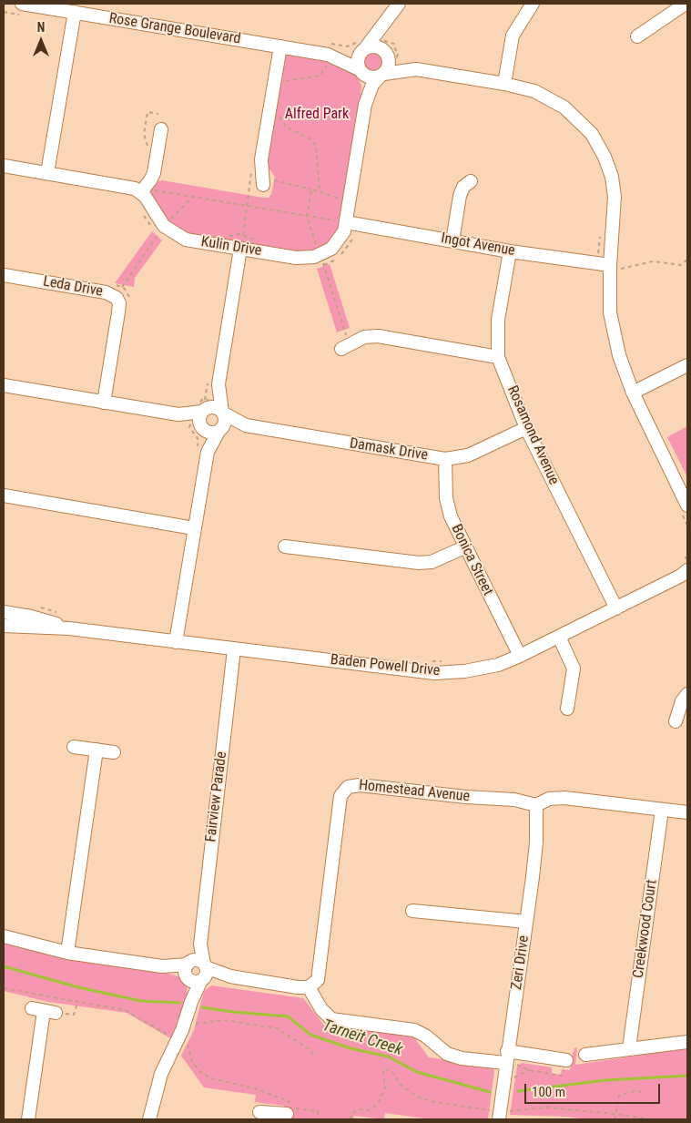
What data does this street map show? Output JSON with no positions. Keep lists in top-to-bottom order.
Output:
{
  "streets": {
    "street": [
      "Rose Grange Boulevard",
      "Ingot Avenue",
      "Kulin Drive",
      "Leda Drive",
      "Rosamond Avenue",
      "Damask Drive",
      "Bonica Street",
      "Baden Powell Drive",
      "Homestead Avenue",
      "Fairview Parade",
      "Creekwood Court",
      "Zeri Drive"
    ]
  },
  "crossings": [
    ["Ingot Avenue", "Rosamond Avenue"],
    ["Rosamond Avenue", "Damask Drive"],
    ["Rosamond Avenue", "Baden Powell Drive"],
    ["Damask Drive", "Bonica Street"],
    ["Bonica Street", "Baden Powell Drive"],
    ["Baden Powell Drive", "Fairview Parade"],
    ["Homestead Avenue", "Zeri Drive"]
  ],
  "water": ["Tarneit Creek"],
  "parks": ["Alfred Park"],
  "scale_bar": "100 m",
  "north": "top"
}
